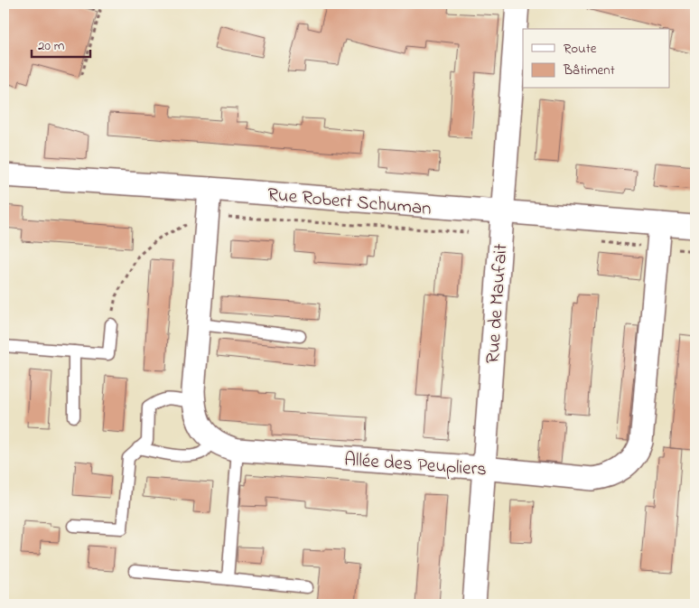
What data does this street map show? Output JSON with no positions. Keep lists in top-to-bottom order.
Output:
{
  "streets": {
    "street": ["Rue Robert Schuman", "Rue de Maufait", "Allée des Peupliers"]
  },
  "crossings": [
    ["Rue Robert Schuman", "Rue de Maufait"],
    ["Rue Robert Schuman", "Allée des Peupliers"],
    ["Rue de Maufait", "Allée des Peupliers"]
  ],
  "legend": ["Route", "Bâtiment"],
  "scale_bar": "20 m"
}
